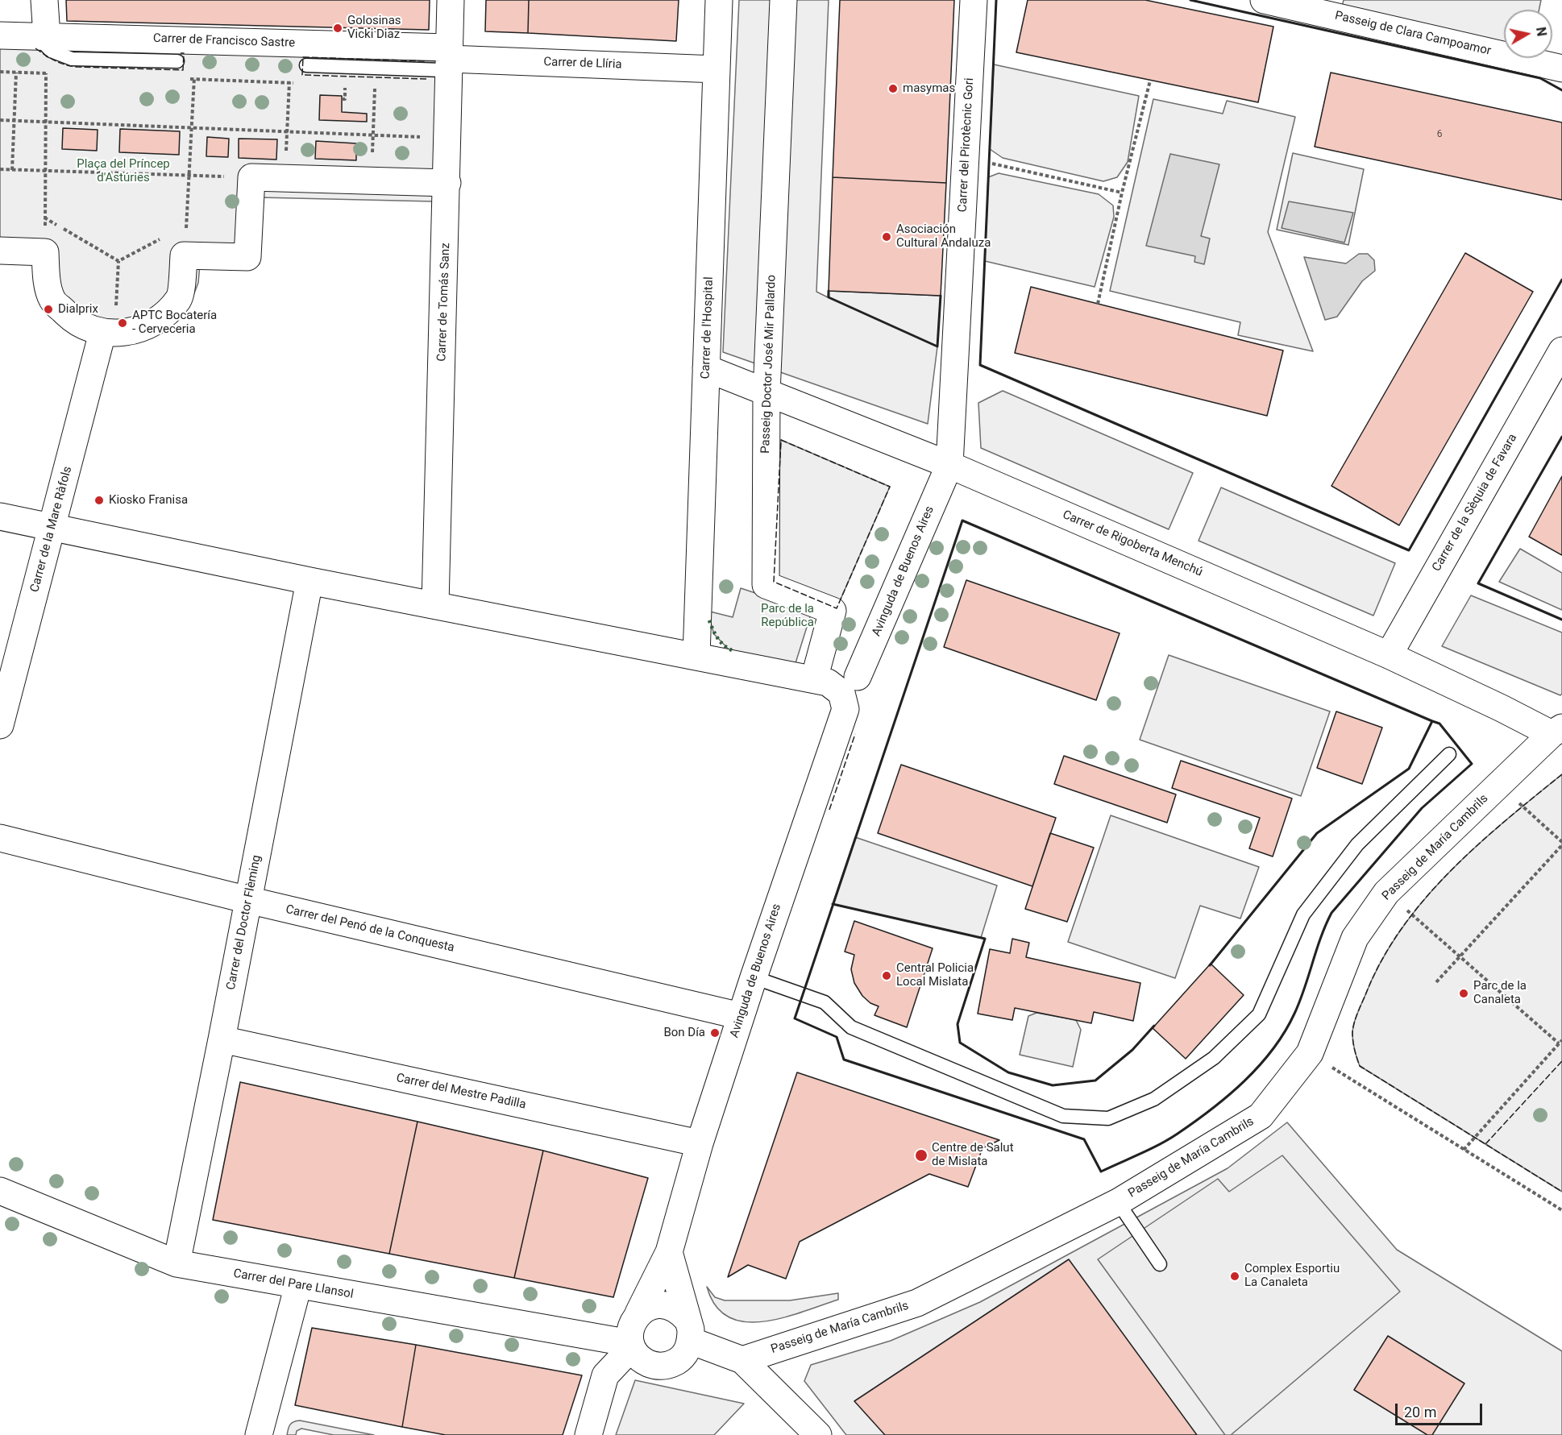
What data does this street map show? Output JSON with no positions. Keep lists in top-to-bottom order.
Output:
{
  "streets": {
    "street": [
      "Passeig de Clara Campoamor",
      "Carrer de Francisco Sastre",
      "Carrer de Llíria",
      "Carrer del Pirotècnic Gori",
      "Carrer de Tomás Sanz",
      "Carrer de l'Hospital",
      "Passeig Doctor José Mir Pallardo",
      "Carrer de la Sèquia de Favara",
      "Carrer de la Mare Ràfols",
      "Carrer de Rigoberta Menchú",
      "Avinguda de Buenos Aires",
      "Passeig de María Cambrils",
      "Carrer del Doctor Flèming",
      "Carrer del Penó de la Conquesta",
      "Carrer del Mestre Padilla",
      "Carrer del Pare Llansol"
    ]
  },
  "crossings": [
    ["Carrer de Francisco Sastre", "Carrer de Llíria"],
    ["Carrer de Francisco Sastre", "Carrer de Tomás Sanz"],
    ["Carrer de Llíria", "Carrer de Tomás Sanz"],
    ["Carrer de Llíria", "Carrer de l'Hospital"],
    ["Carrer del Pirotècnic Gori", "Carrer de Rigoberta Menchú"],
    ["Carrer del Pirotècnic Gori", "Avinguda de Buenos Aires"],
    ["Carrer de l'Hospital", "Carrer de Rigoberta Menchú"],
    ["Passeig Doctor José Mir Pallardo", "Carrer de Rigoberta Menchú"],
    ["Carrer de la Sèquia de Favara", "Carrer de Rigoberta Menchú"],
    ["Carrer de Rigoberta Menchú", "Avinguda de Buenos Aires"],
    ["Carrer de Rigoberta Menchú", "Passeig de María Cambrils"],
    ["Avinguda de Buenos Aires", "Carrer del Penó de la Conquesta"],
    ["Avinguda de Buenos Aires", "Carrer del Mestre Padilla"],
    ["Avinguda de Buenos Aires", "Carrer del Pare Llansol"],
    ["Carrer del Doctor Flèming", "Carrer del Penó de la Conquesta"],
    ["Carrer del Doctor Flèming", "Carrer del Mestre Padilla"],
    ["Carrer del Doctor Flèming", "Carrer del Pare Llansol"]
  ],
  "parks": ["Plaça del Príncep d'Astúries", "Parc de la República"],
  "places": [
    "Golosinas Vicki Diaz",
    "masymas",
    "Asociación Cultural Andaluza",
    "Dialprix",
    "APTC Bocatería - Cerveceria",
    "Kiosko Franisa",
    "Central Policia Local Mislata",
    "Parc de la Canaleta",
    "Bon Día",
    "Centre de Salut de Mislata",
    "Complex Esportiu La Canaleta"
  ],
  "house_numbers": ["6"],
  "scale_bar": "20 m",
  "north": "right"
}
